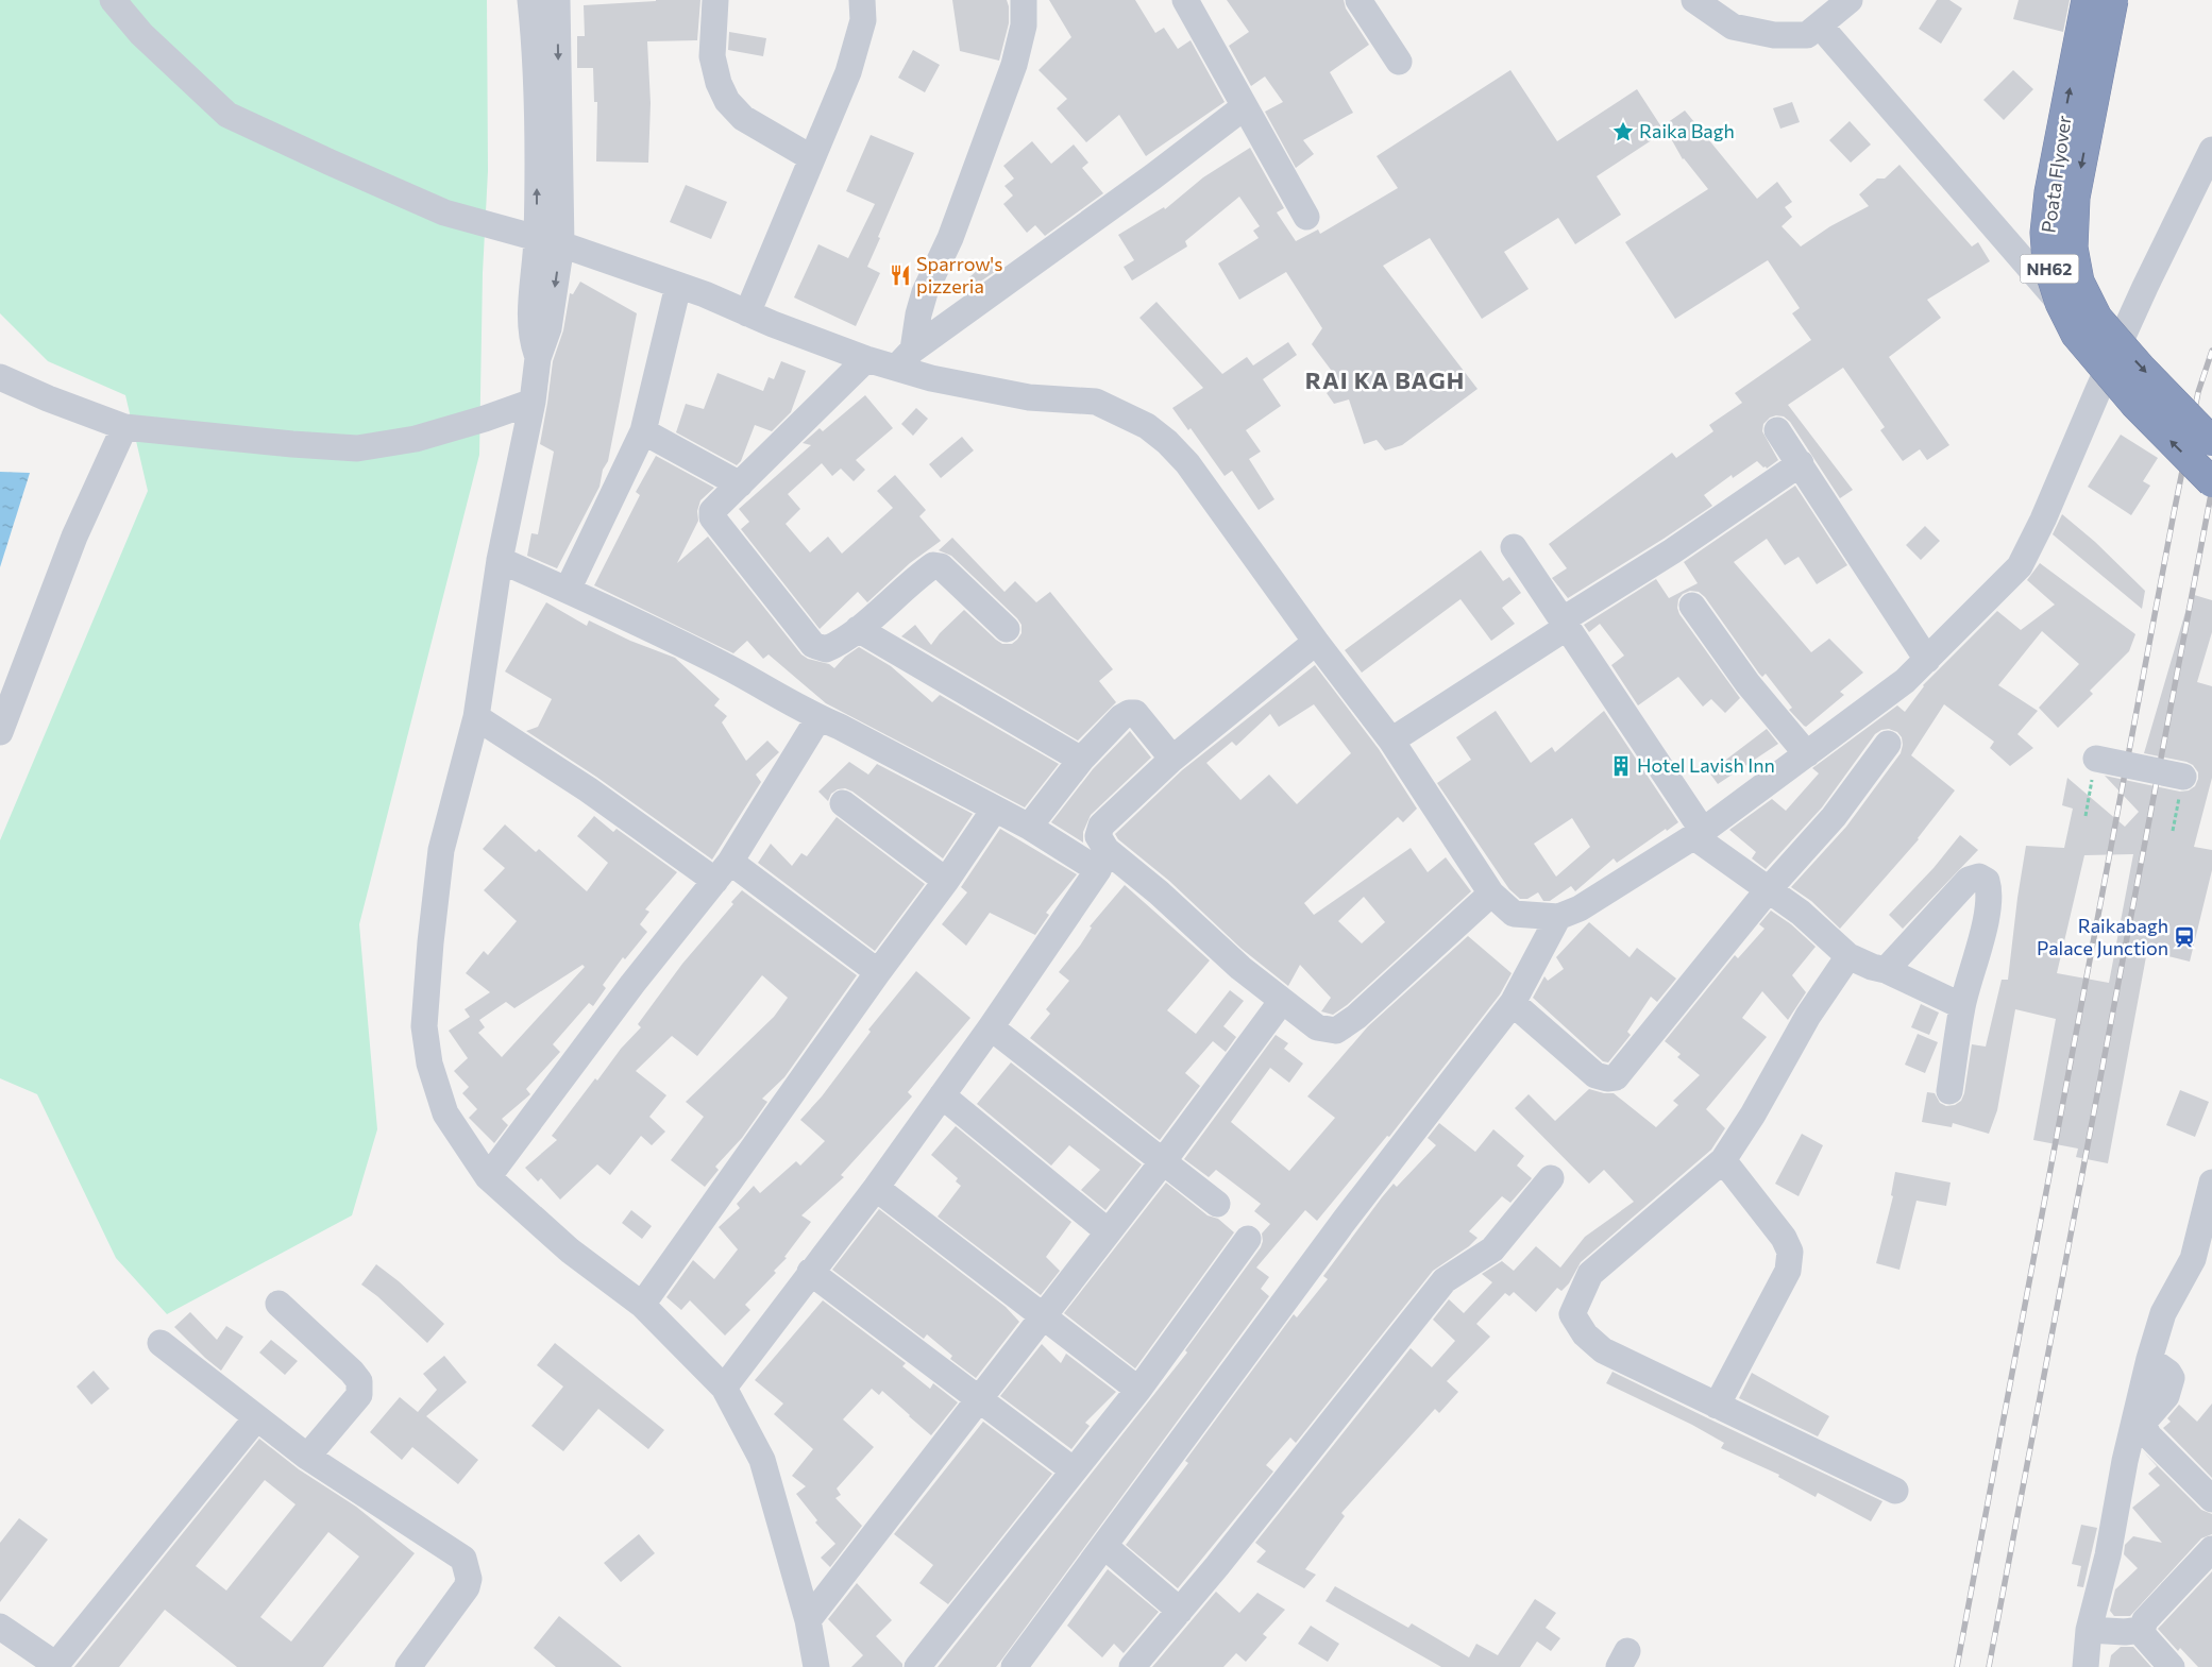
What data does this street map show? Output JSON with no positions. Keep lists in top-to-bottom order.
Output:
{
  "streets": {
    "highway": ["Poata Flyover", "NH62"]
  },
  "districts": ["RAI KA BAGH"],
  "places": {
    "place": ["Raika Bagh"],
    "restaurant": ["Sparrow's pizzeria"],
    "building": ["Hotel Lavish Inn"],
    "station": ["Raikabagh Palace Junction"]
  }
}
